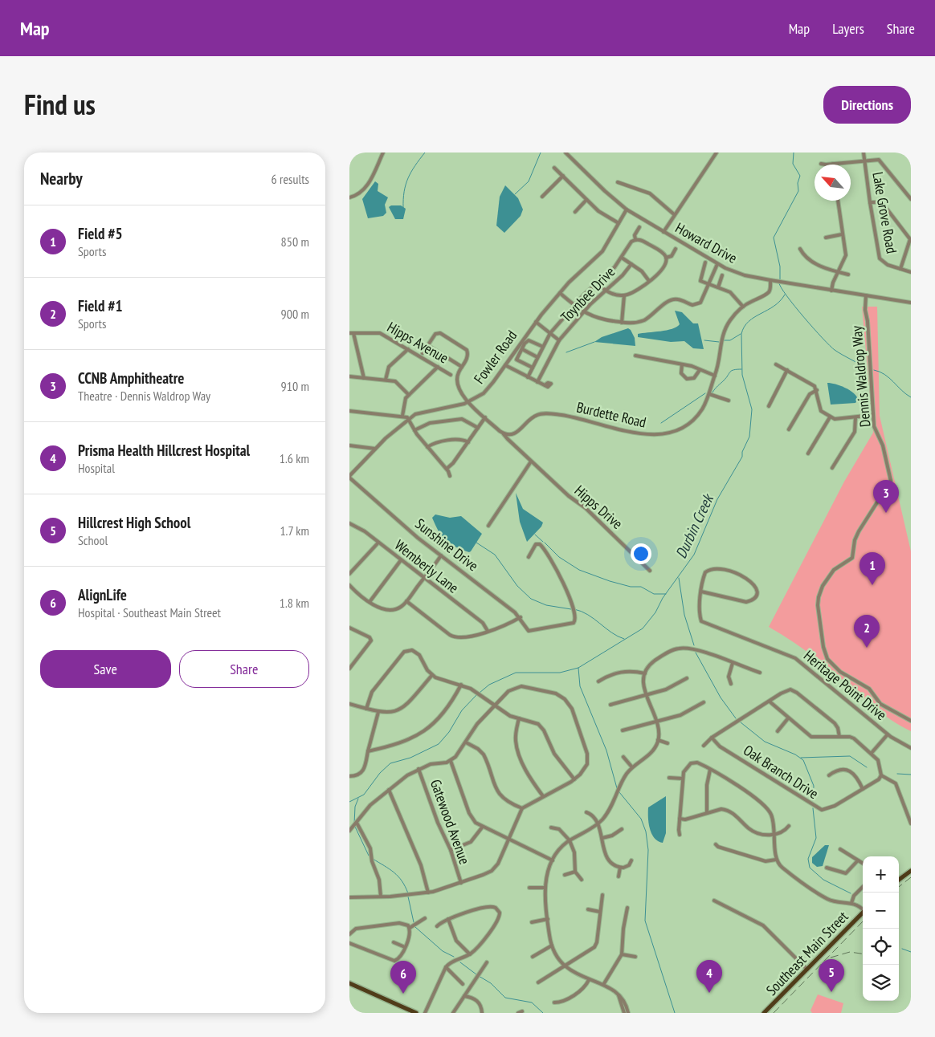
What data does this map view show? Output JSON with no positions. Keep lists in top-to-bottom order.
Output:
{
  "streets": {
    "main road": ["Southeast Main Street"],
    "street": [
      "Lake Grove Road",
      "Howard Drive",
      "Toynbee Drive",
      "Hipps Avenue",
      "Fowler Road",
      "Dennis Waldrop Way",
      "Burdette Road",
      "Hipps Drive",
      "Sunshine Drive",
      "Wemberly Lane",
      "Heritage Point Drive",
      "Oak Branch Drive",
      "Gatewood Avenue"
    ]
  },
  "crossings": [
    ["Howard Drive", "Fowler Road"],
    ["Howard Drive", "Dennis Waldrop Way"],
    ["Howard Drive", "Burdette Road"],
    ["Fowler Road", "Sunshine Drive"],
    ["Burdette Road", "Hipps Drive"]
  ],
  "water": ["Durbin Creek"],
  "north": "top left",
  "page": {
    "header": "Map",
    "nav": ["Map", "Layers", "Share"],
    "title": "Find us",
    "buttons": [
      "Directions",
      ["Save", "Share"]
    ],
    "heading": ["Nearby", "6 results"],
    "list": [
      {
        "mark": "1",
        "name": "Field #5",
        "note": "Sports",
        "value": "850 m"
      },
      {
        "mark": "2",
        "name": "Field #1",
        "note": "Sports",
        "value": "900 m"
      },
      {
        "mark": "3",
        "name": "CCNB Amphitheatre",
        "note": "Theatre · Dennis Waldrop Way",
        "value": "910 m"
      },
      {
        "mark": "4",
        "name": "Prisma Health Hillcrest Hospital",
        "note": "Hospital",
        "value": "1.6 km"
      },
      {
        "mark": "5",
        "name": "Hillcrest High School",
        "note": "School",
        "value": "1.7 km"
      },
      {
        "mark": "6",
        "name": "AlignLife",
        "note": "Hospital · Southeast Main Street",
        "value": "1.8 km"
      }
    ],
    "pins": [
      "3",
      "1",
      "2",
      "5",
      "4",
      "6"
    ],
    "map_buttons": ["+", "−"]
  }
}
